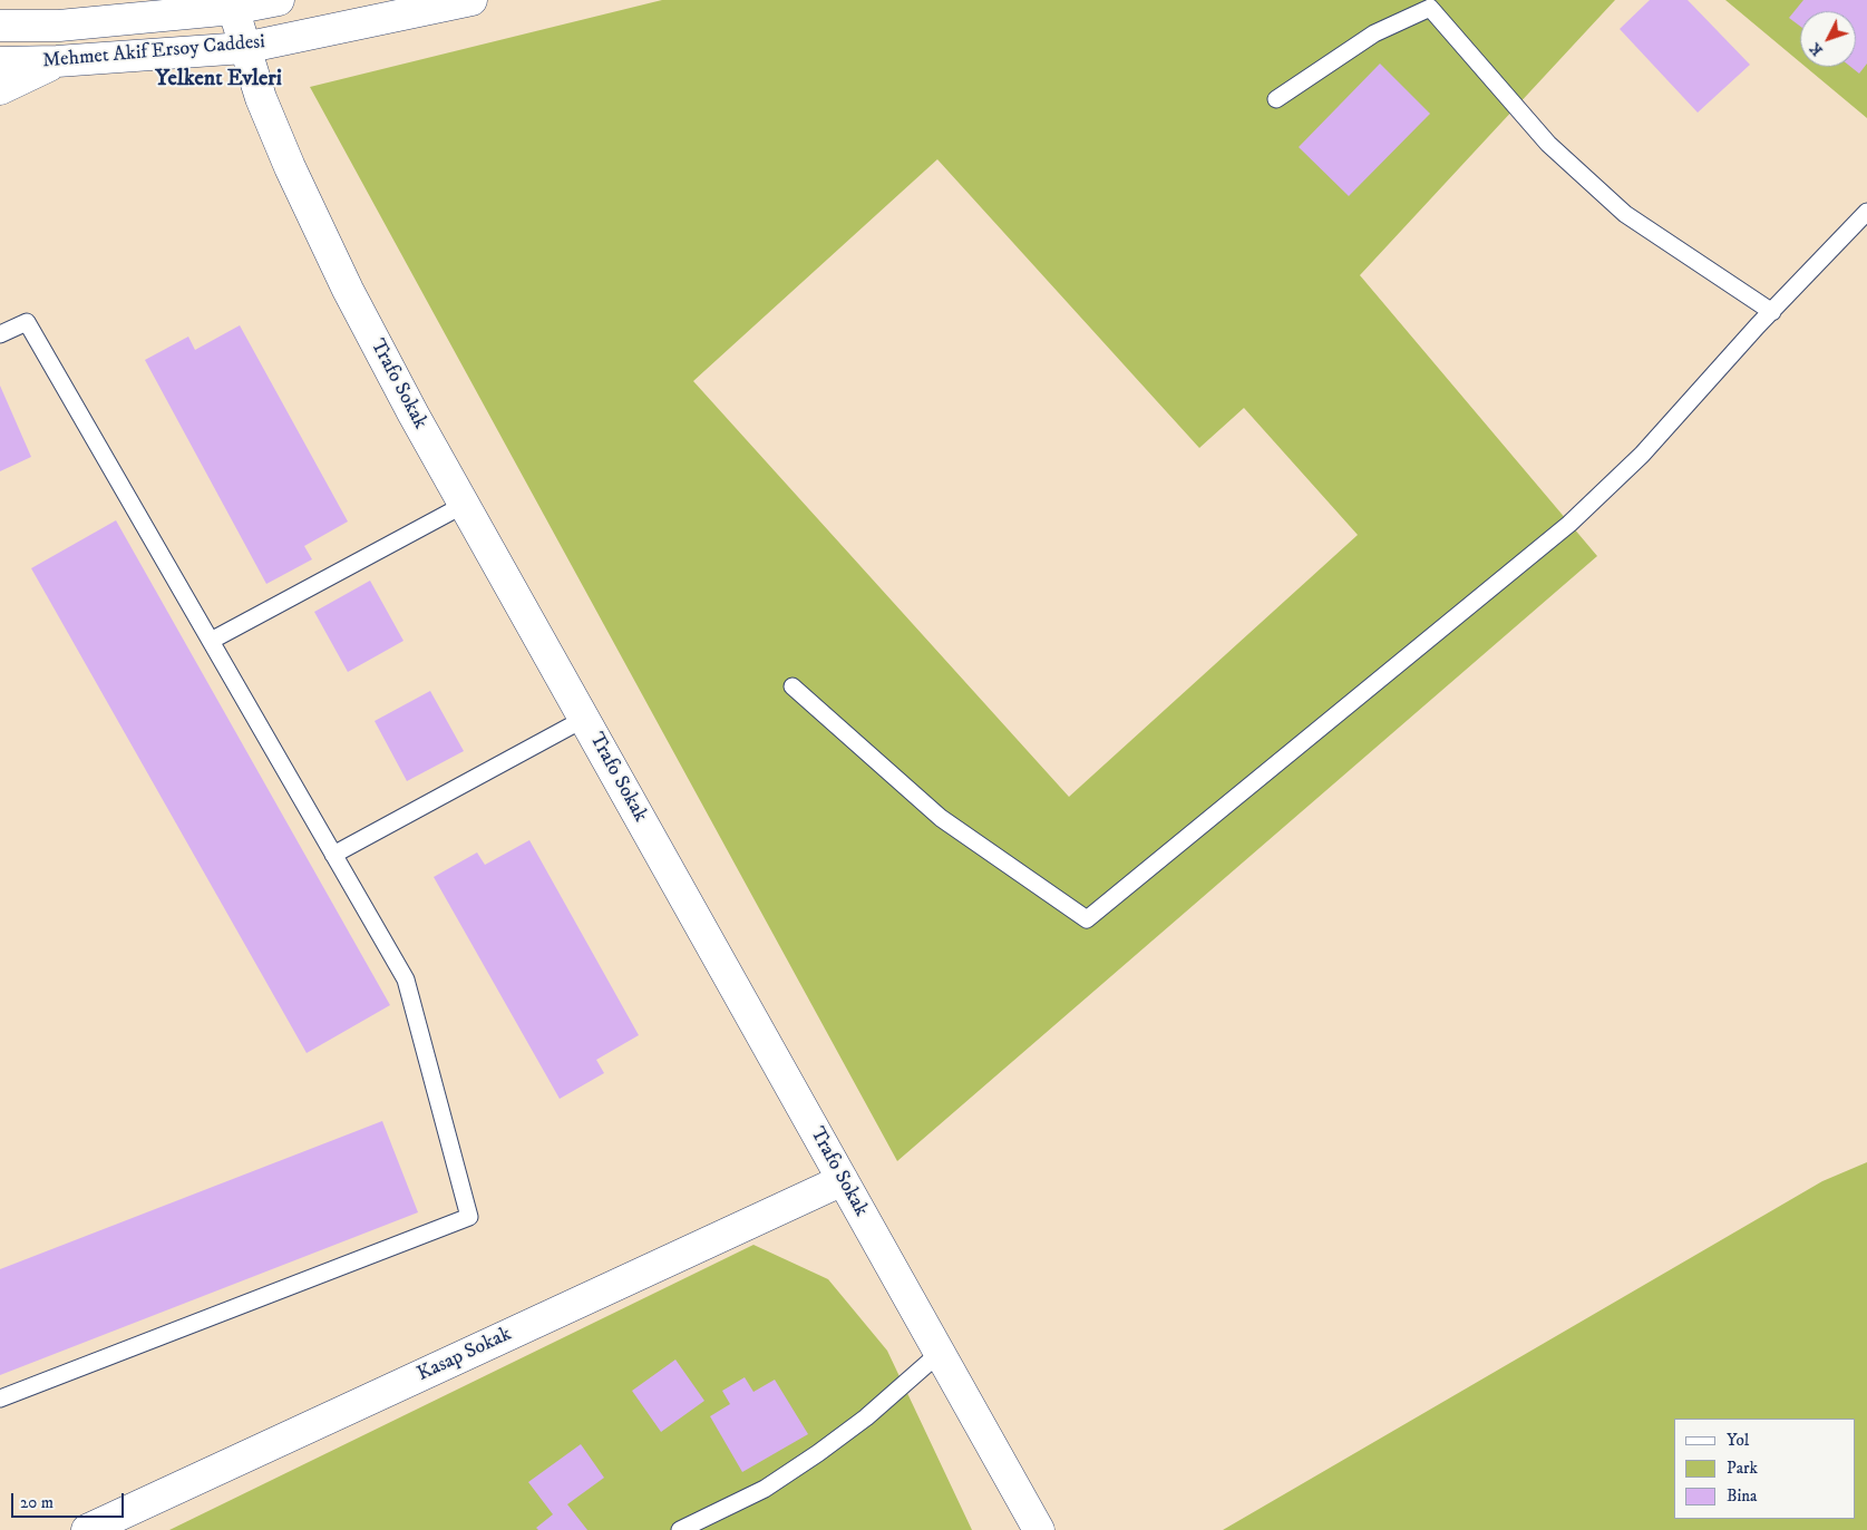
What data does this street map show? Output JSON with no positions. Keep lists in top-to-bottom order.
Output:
{
  "streets": {
    "street": ["Mehmet Akif Ersoy Caddesi", "Trafo Sokak", "Kasap Sokak"]
  },
  "crossings": [
    ["Mehmet Akif Ersoy Caddesi", "Trafo Sokak"],
    ["Trafo Sokak", "Kasap Sokak"]
  ],
  "districts": ["Yelkent Evleri"],
  "legend": ["Yol", "Park", "Bina"],
  "scale_bar": "20 m",
  "north": "bottom left"
}
